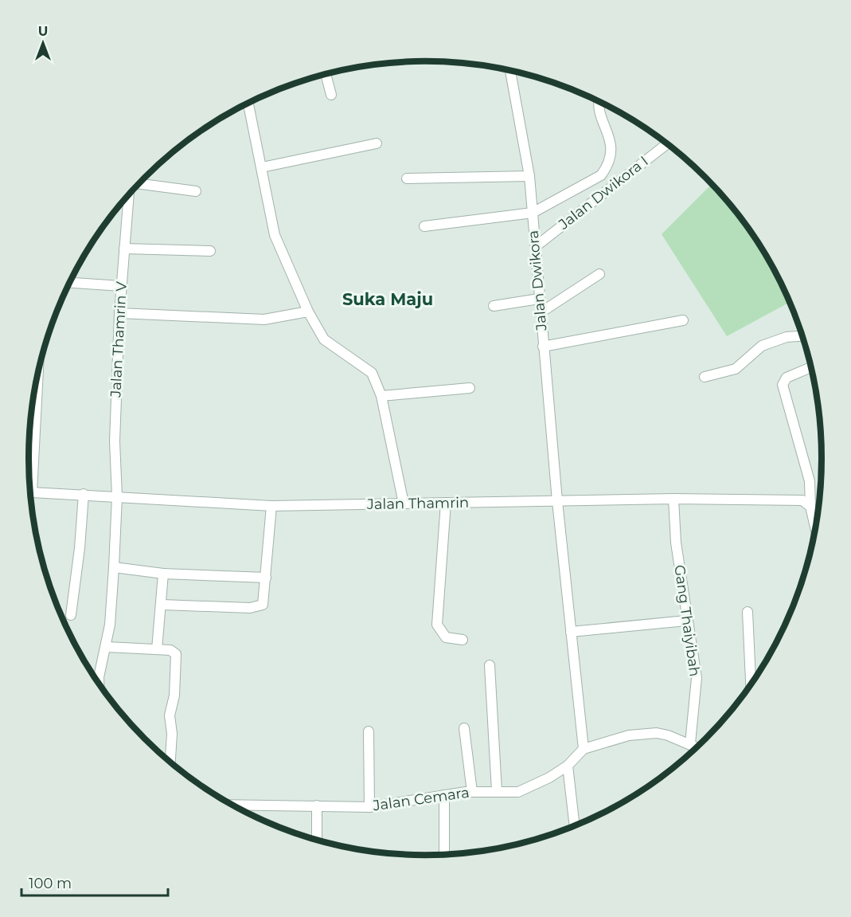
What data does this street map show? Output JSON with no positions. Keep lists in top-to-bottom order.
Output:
{
  "streets": {
    "street": [
      "Jalan Dwikora I",
      "Jalan Dwikora",
      "Jalan Thamrin V",
      "Jalan Thamrin",
      "Gang Thaiyibah",
      "Jalan Cemara"
    ]
  },
  "crossings": [
    ["Jalan Dwikora I", "Jalan Dwikora"],
    ["Jalan Dwikora", "Jalan Thamrin"],
    ["Jalan Thamrin V", "Jalan Thamrin"],
    ["Jalan Thamrin", "Gang Thaiyibah"],
    ["Gang Thaiyibah", "Jalan Cemara"]
  ],
  "districts": ["Suka Maju"],
  "scale_bar": "100 m",
  "north": "top"
}
